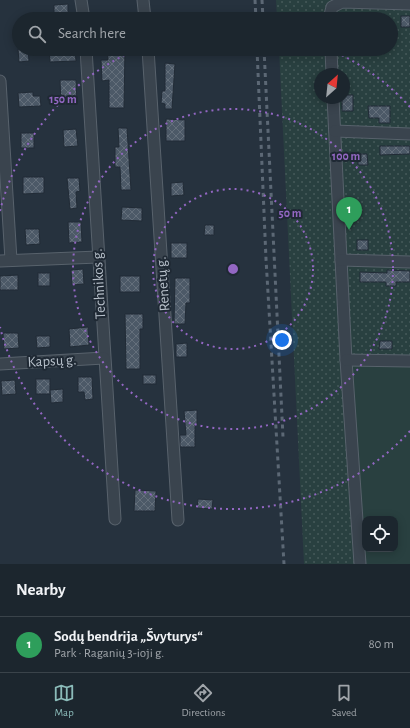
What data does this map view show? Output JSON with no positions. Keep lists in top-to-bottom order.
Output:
{
  "streets": {
    "street": ["Technikos g.", "Renetų g.", "Kapsų g."]
  },
  "crossings": [
    ["Technikos g.", "Kapsų g."]
  ],
  "north": "top right",
  "page": {
    "search": "Search here",
    "pins": "1",
    "heading": "Nearby",
    "list": [
      {
        "mark": "1",
        "name": "Sodų bendrija „Švyturys“",
        "note": "Park · Raganių 3-ioji g.",
        "value": "80 m"
      }
    ],
    "nav": ["Map", "Directions", "Saved"]
  },
  "rings": ["150 m", "100 m", "50 m"]
}
